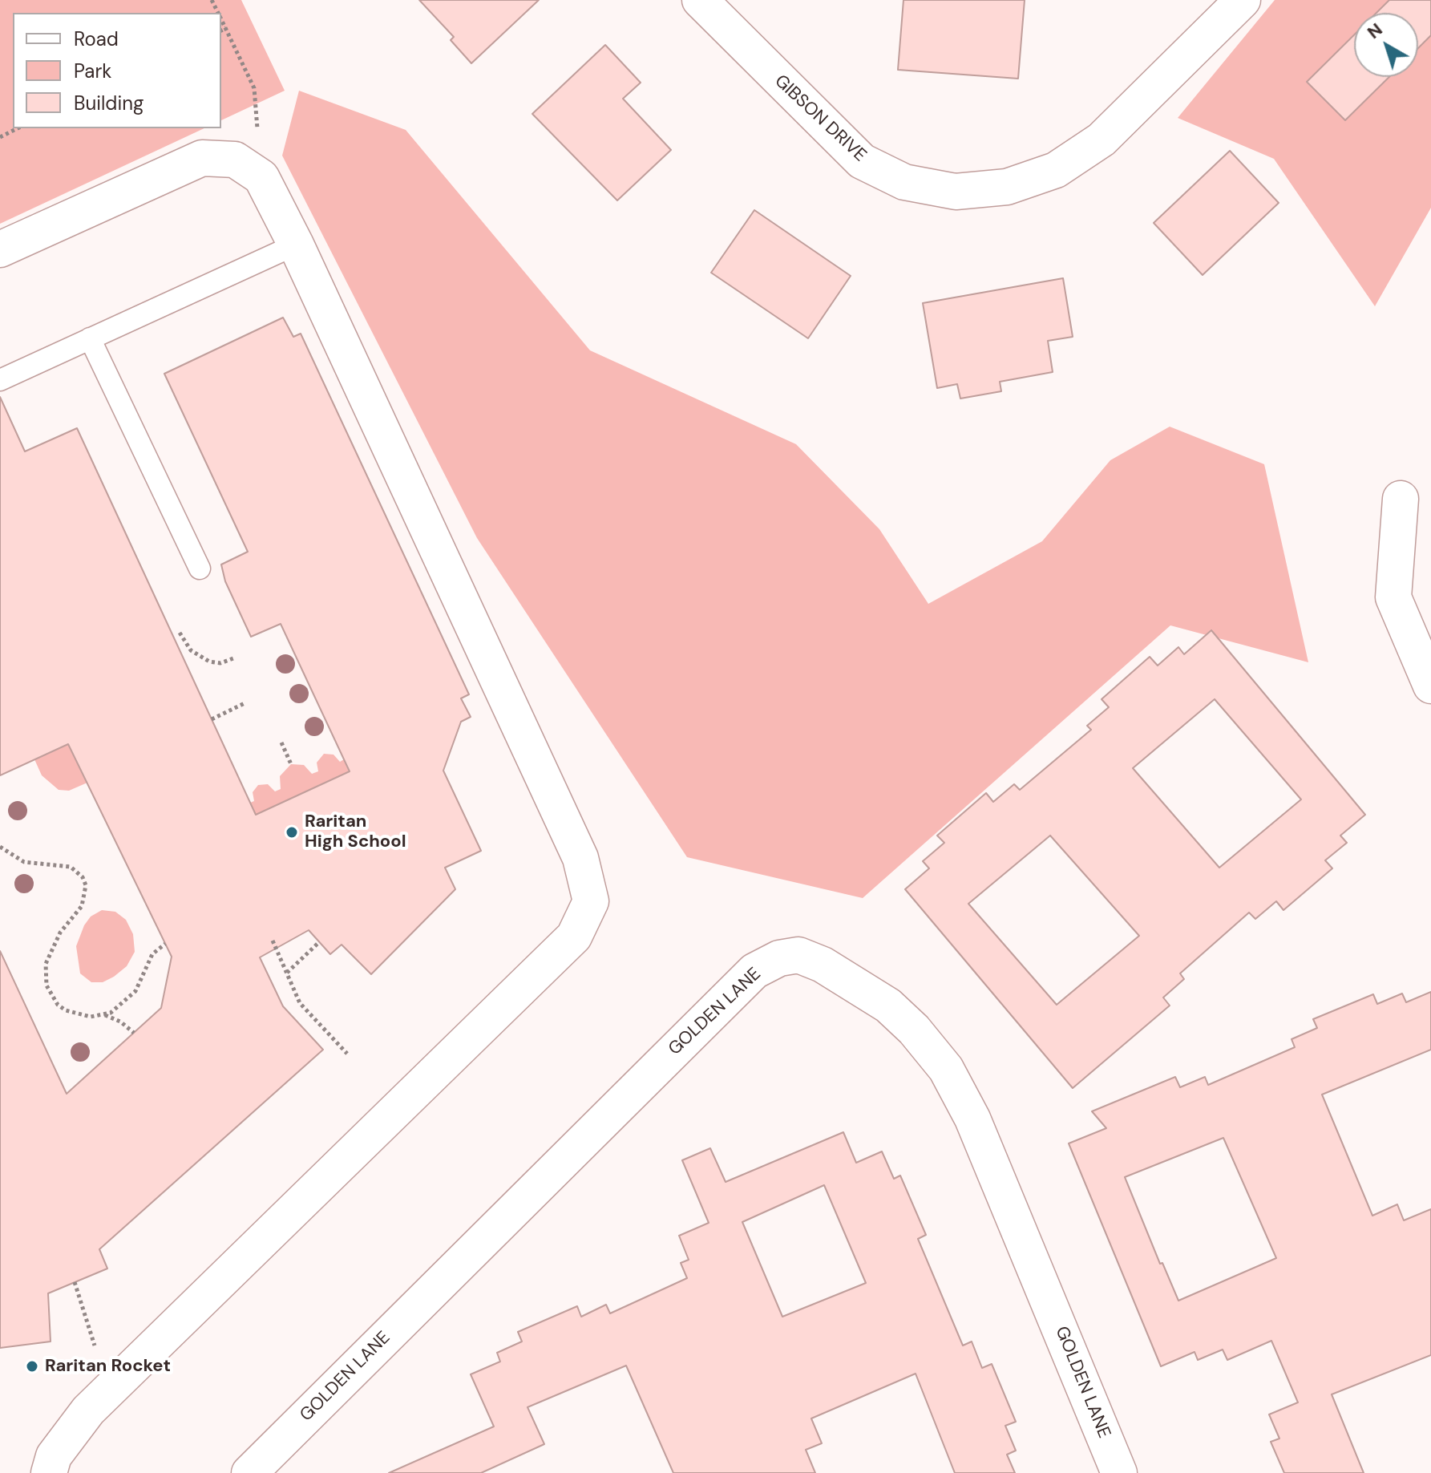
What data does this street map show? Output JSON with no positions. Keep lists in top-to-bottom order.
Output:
{
  "streets": {
    "street": ["GIBSON DRIVE", "GOLDEN LANE"]
  },
  "places": ["Raritan High School", "Raritan Rocket"],
  "legend": ["Road", "Park", "Building"],
  "north": "top left"
}
